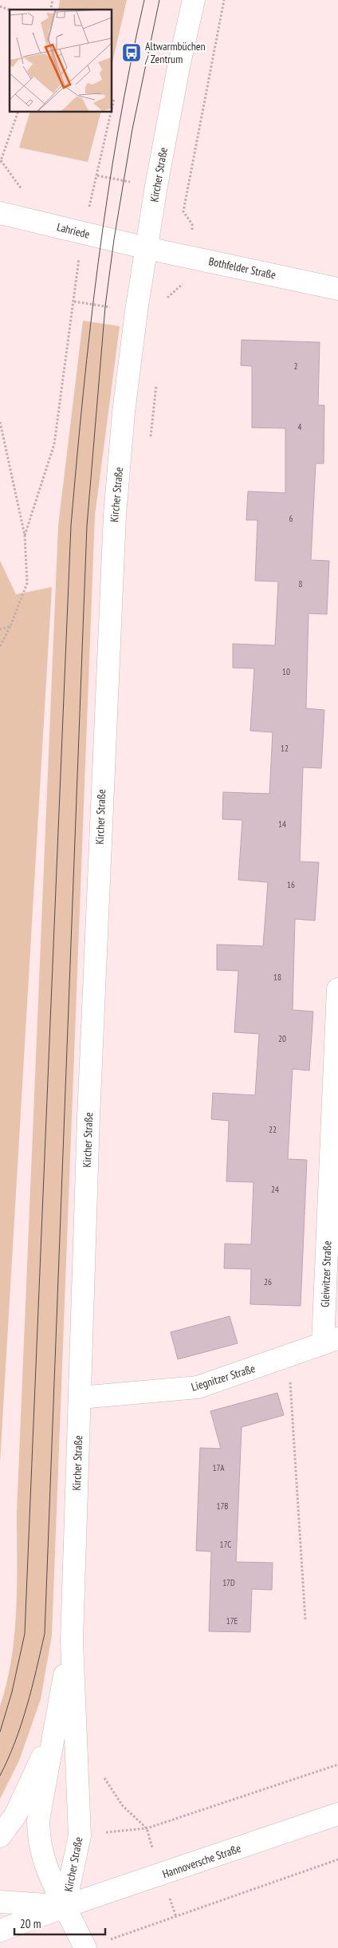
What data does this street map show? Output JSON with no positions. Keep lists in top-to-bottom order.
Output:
{
  "streets": {
    "main road": [
      "Kircher Straße",
      "Lahriede",
      "Bothfelder Straße",
      "Gleiwitzer Straße",
      "Liegnitzer Straße",
      "Hannoversche Straße"
    ]
  },
  "crossings": [
    ["Kircher Straße", "Lahriede"],
    ["Kircher Straße", "Bothfelder Straße"],
    ["Kircher Straße", "Liegnitzer Straße"],
    ["Kircher Straße", "Hannoversche Straße"],
    ["Lahriede", "Bothfelder Straße"],
    ["Gleiwitzer Straße", "Liegnitzer Straße"]
  ],
  "places": {
    "bus stop": ["Altwarmbüchen / Zentrum"]
  },
  "house_numbers": [
    "2",
    "4",
    "6",
    "8",
    "10",
    "12",
    "14",
    "16",
    "18",
    "20",
    "22",
    "24",
    "26",
    "17A",
    "17B",
    "17C",
    "17D",
    "17E"
  ],
  "scale_bar": "20 m"
}
